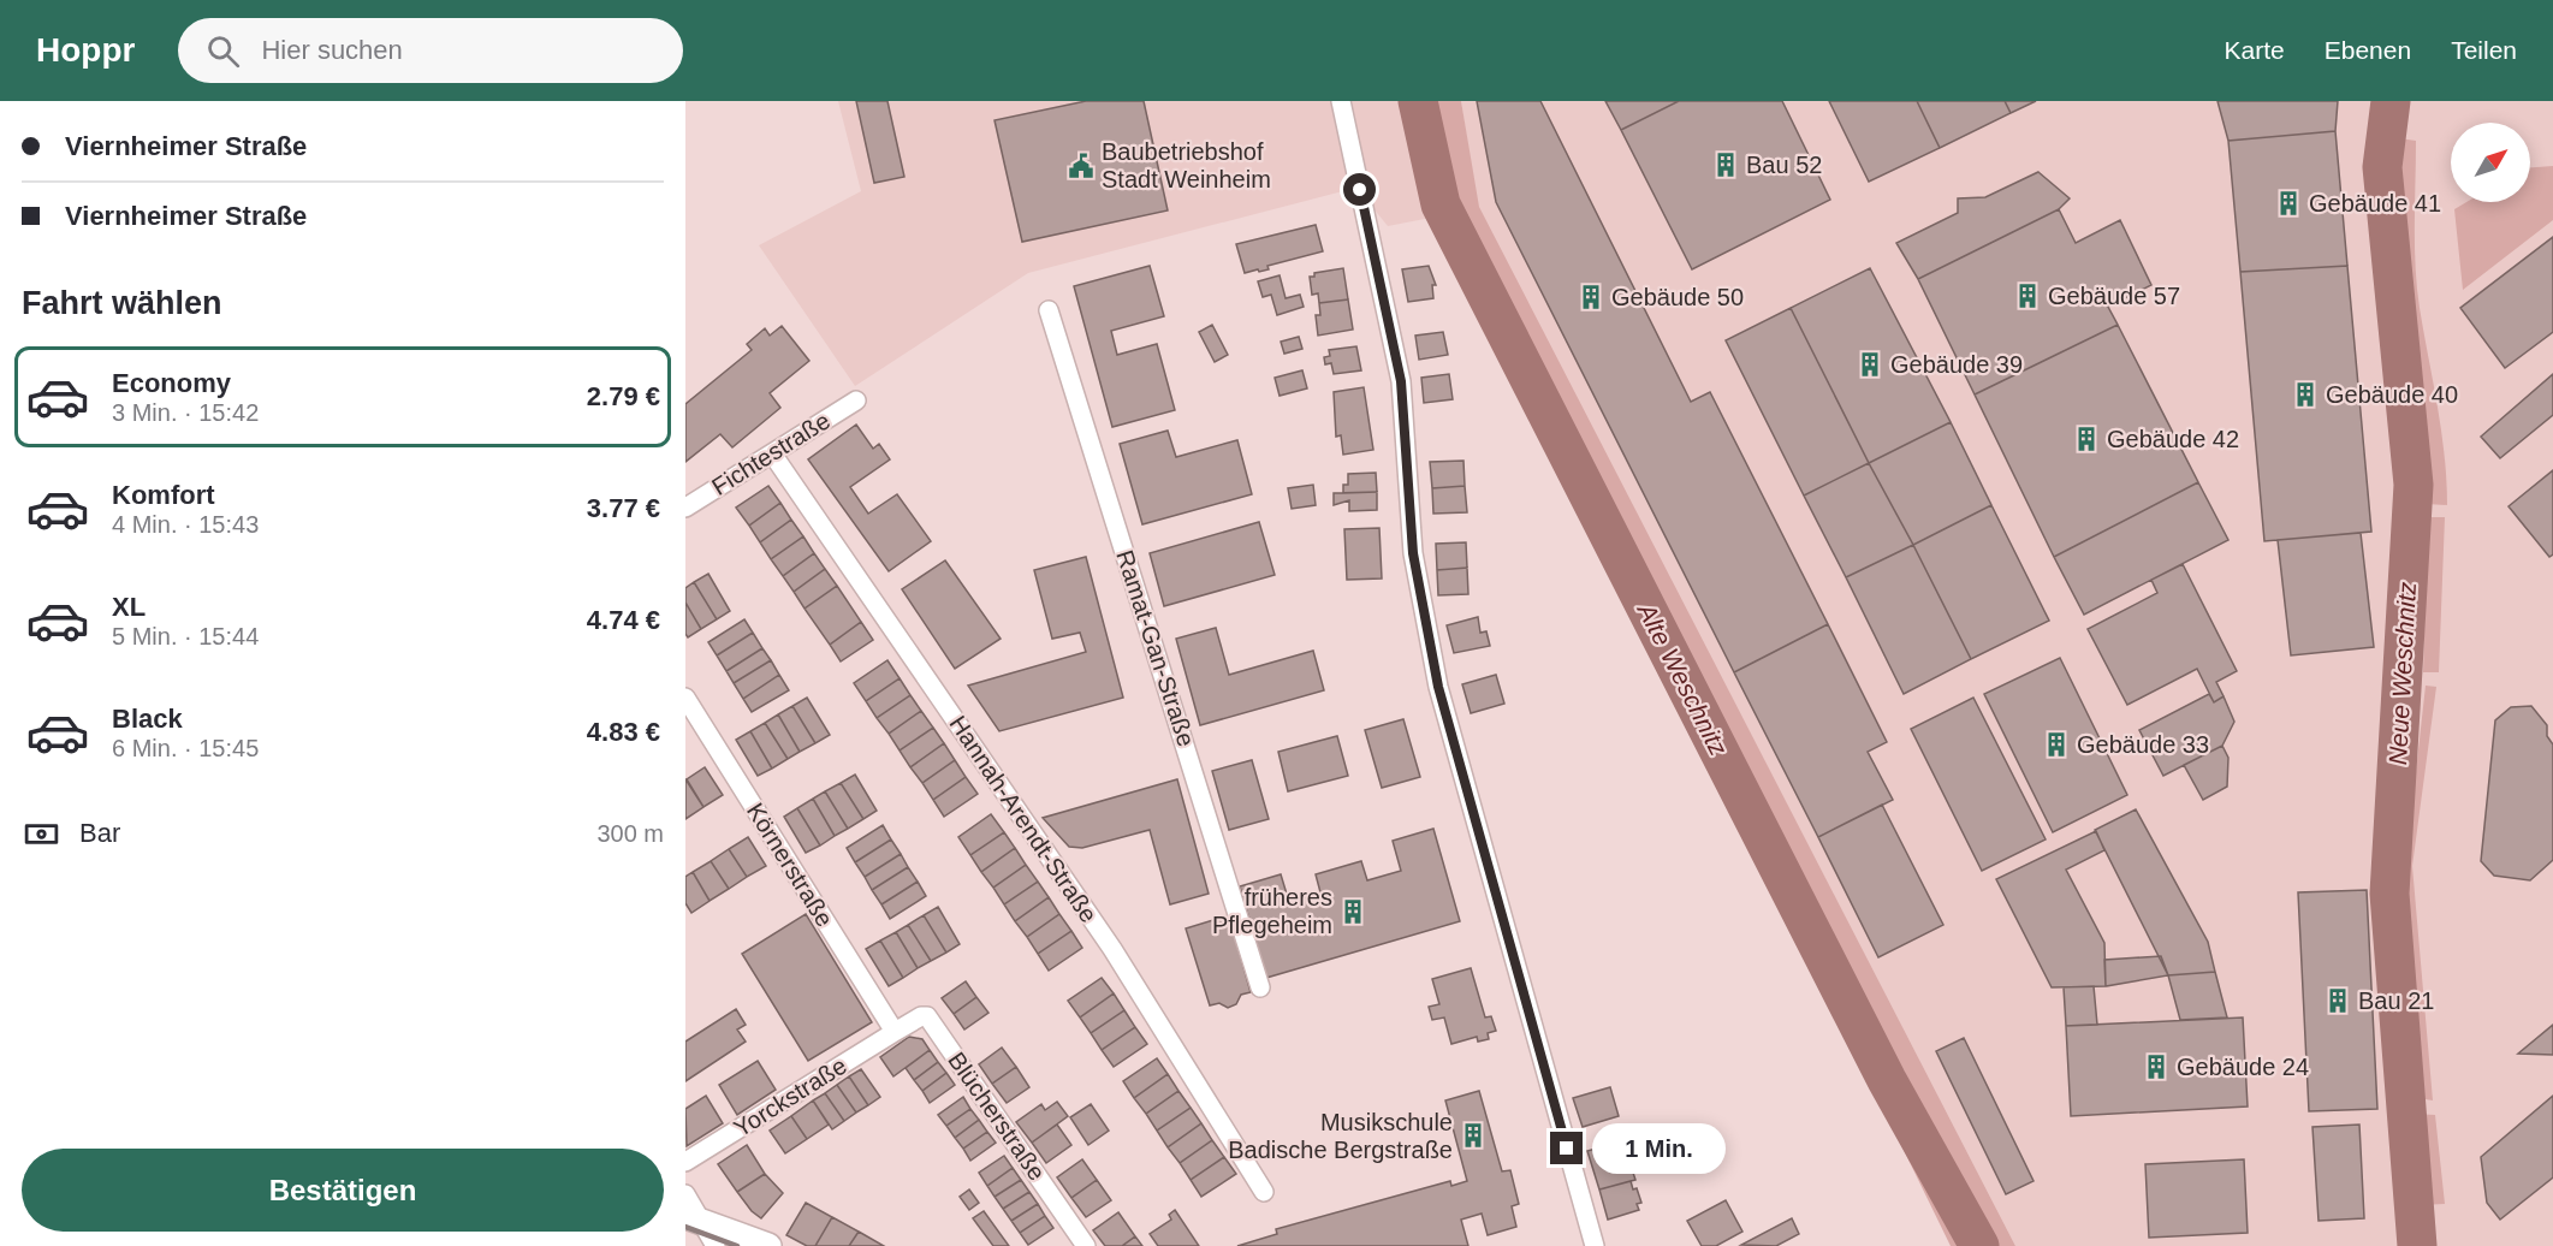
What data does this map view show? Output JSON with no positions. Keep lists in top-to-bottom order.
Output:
{
  "streets": {
    "street": [
      "Fichtestraße",
      "Ramat-Gan-Straße",
      "Hannah-Arendt-Straße",
      "Körnerstraße",
      "Yorckstraße",
      "Blücherstraße"
    ]
  },
  "crossings": [
    ["Fichtestraße", "Hannah-Arendt-Straße"],
    ["Körnerstraße", "Yorckstraße"],
    ["Körnerstraße", "Blücherstraße"],
    ["Yorckstraße", "Blücherstraße"]
  ],
  "water": ["Neue Weschnitz", "Alte Weschnitz"],
  "places": {
    "building": [
      "Bau 52",
      "Gebäude 41",
      "Gebäude 57",
      "Gebäude 50",
      "Gebäude 39",
      "Gebäude 40",
      "Gebäude 42",
      "Gebäude 33",
      "früheres Pflegeheim",
      "Bau 21",
      "Gebäude 24",
      "Musikschule Badische Bergstraße"
    ],
    "public building": ["Baubetriebshof Stadt Weinheim"]
  },
  "north": "top right",
  "page": {
    "header": "Hoppr",
    "search": "Hier suchen",
    "nav": ["Karte", "Ebenen", "Teilen"],
    "banner": ["Viernheimer Straße", "Viernheimer Straße"],
    "heading": "Fahrt wählen",
    "list": [
      {
        "name": "Economy",
        "note": "3 Min. · 15:42",
        "value": "2.79 €"
      },
      {
        "name": "Komfort",
        "note": "4 Min. · 15:43",
        "value": "3.77 €"
      },
      {
        "name": "XL",
        "note": "5 Min. · 15:44",
        "value": "4.74 €"
      },
      {
        "name": "Black",
        "note": "6 Min. · 15:45",
        "value": "4.83 €"
      }
    ],
    "pay": ["Bar", "300 m"],
    "bubble": "1 Min.",
    "buttons": "Bestätigen"
  }
}
